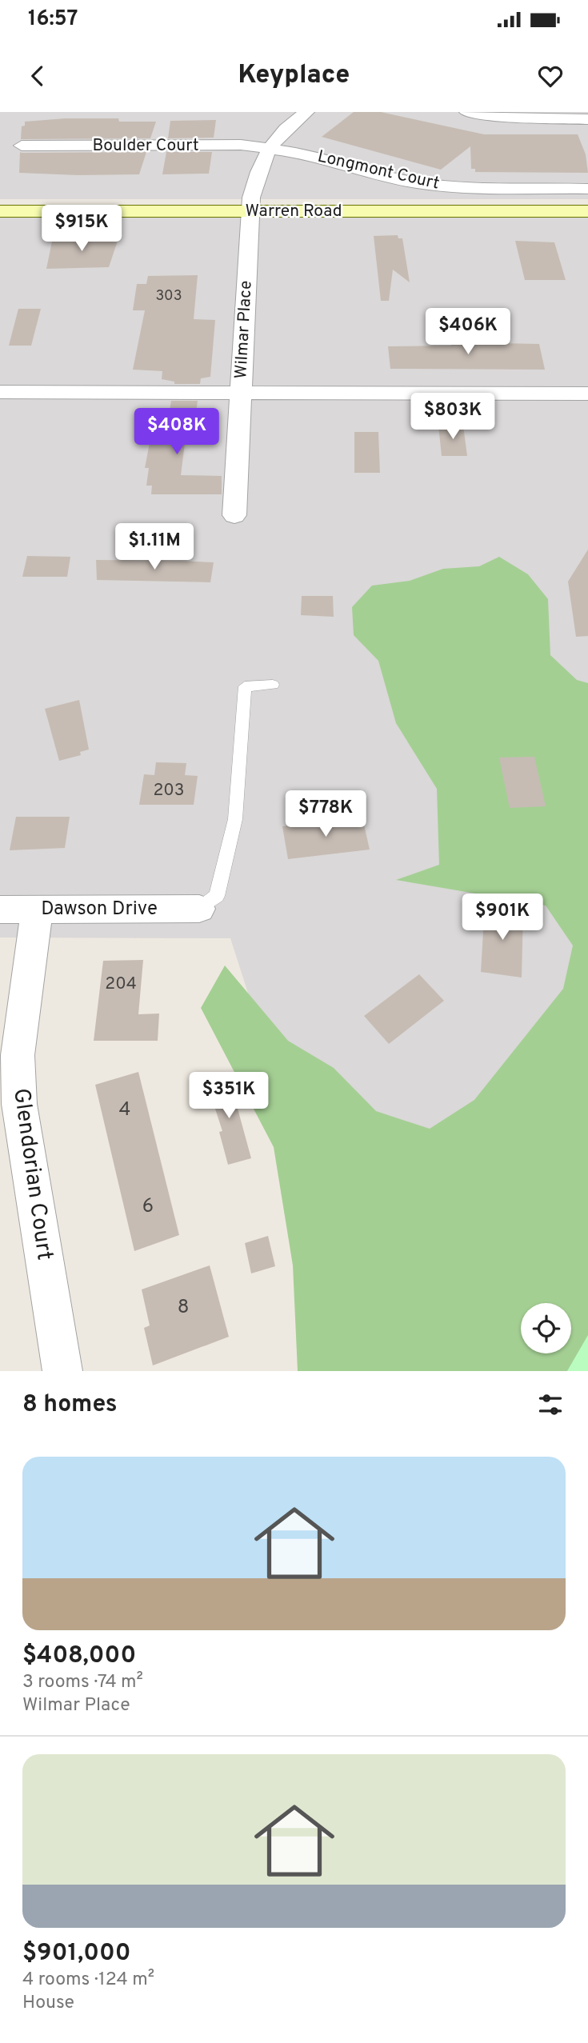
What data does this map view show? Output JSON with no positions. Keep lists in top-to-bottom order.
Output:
{
  "streets": {
    "street": [
      "Boulder Court",
      "Longmont Court",
      "Warren Road",
      "Wilmar Place",
      "Dawson Drive",
      "Glendorian Court"
    ]
  },
  "crossings": [
    ["Boulder Court", "Longmont Court"],
    ["Boulder Court", "Wilmar Place"],
    ["Longmont Court", "Wilmar Place"],
    ["Warren Road", "Wilmar Place"],
    ["Dawson Drive", "Glendorian Court"]
  ],
  "house_numbers": [
    "303",
    "203",
    "204",
    "4",
    "6",
    "8"
  ],
  "page": {
    "status": "16:57",
    "header": "Keyplace",
    "price": [
      "$915K",
      "$406K",
      "$803K",
      "$408K",
      "$1.11M",
      "$778K",
      "$901K",
      "$351K"
    ],
    "heading": "8 homes",
    "list": [
      {
        "name": "$408,000",
        "note": "3 rooms · 74 m² · Wilmar Place"
      },
      {
        "name": "$901,000",
        "note": "4 rooms · 124 m² · House"
      }
    ]
  }
}
